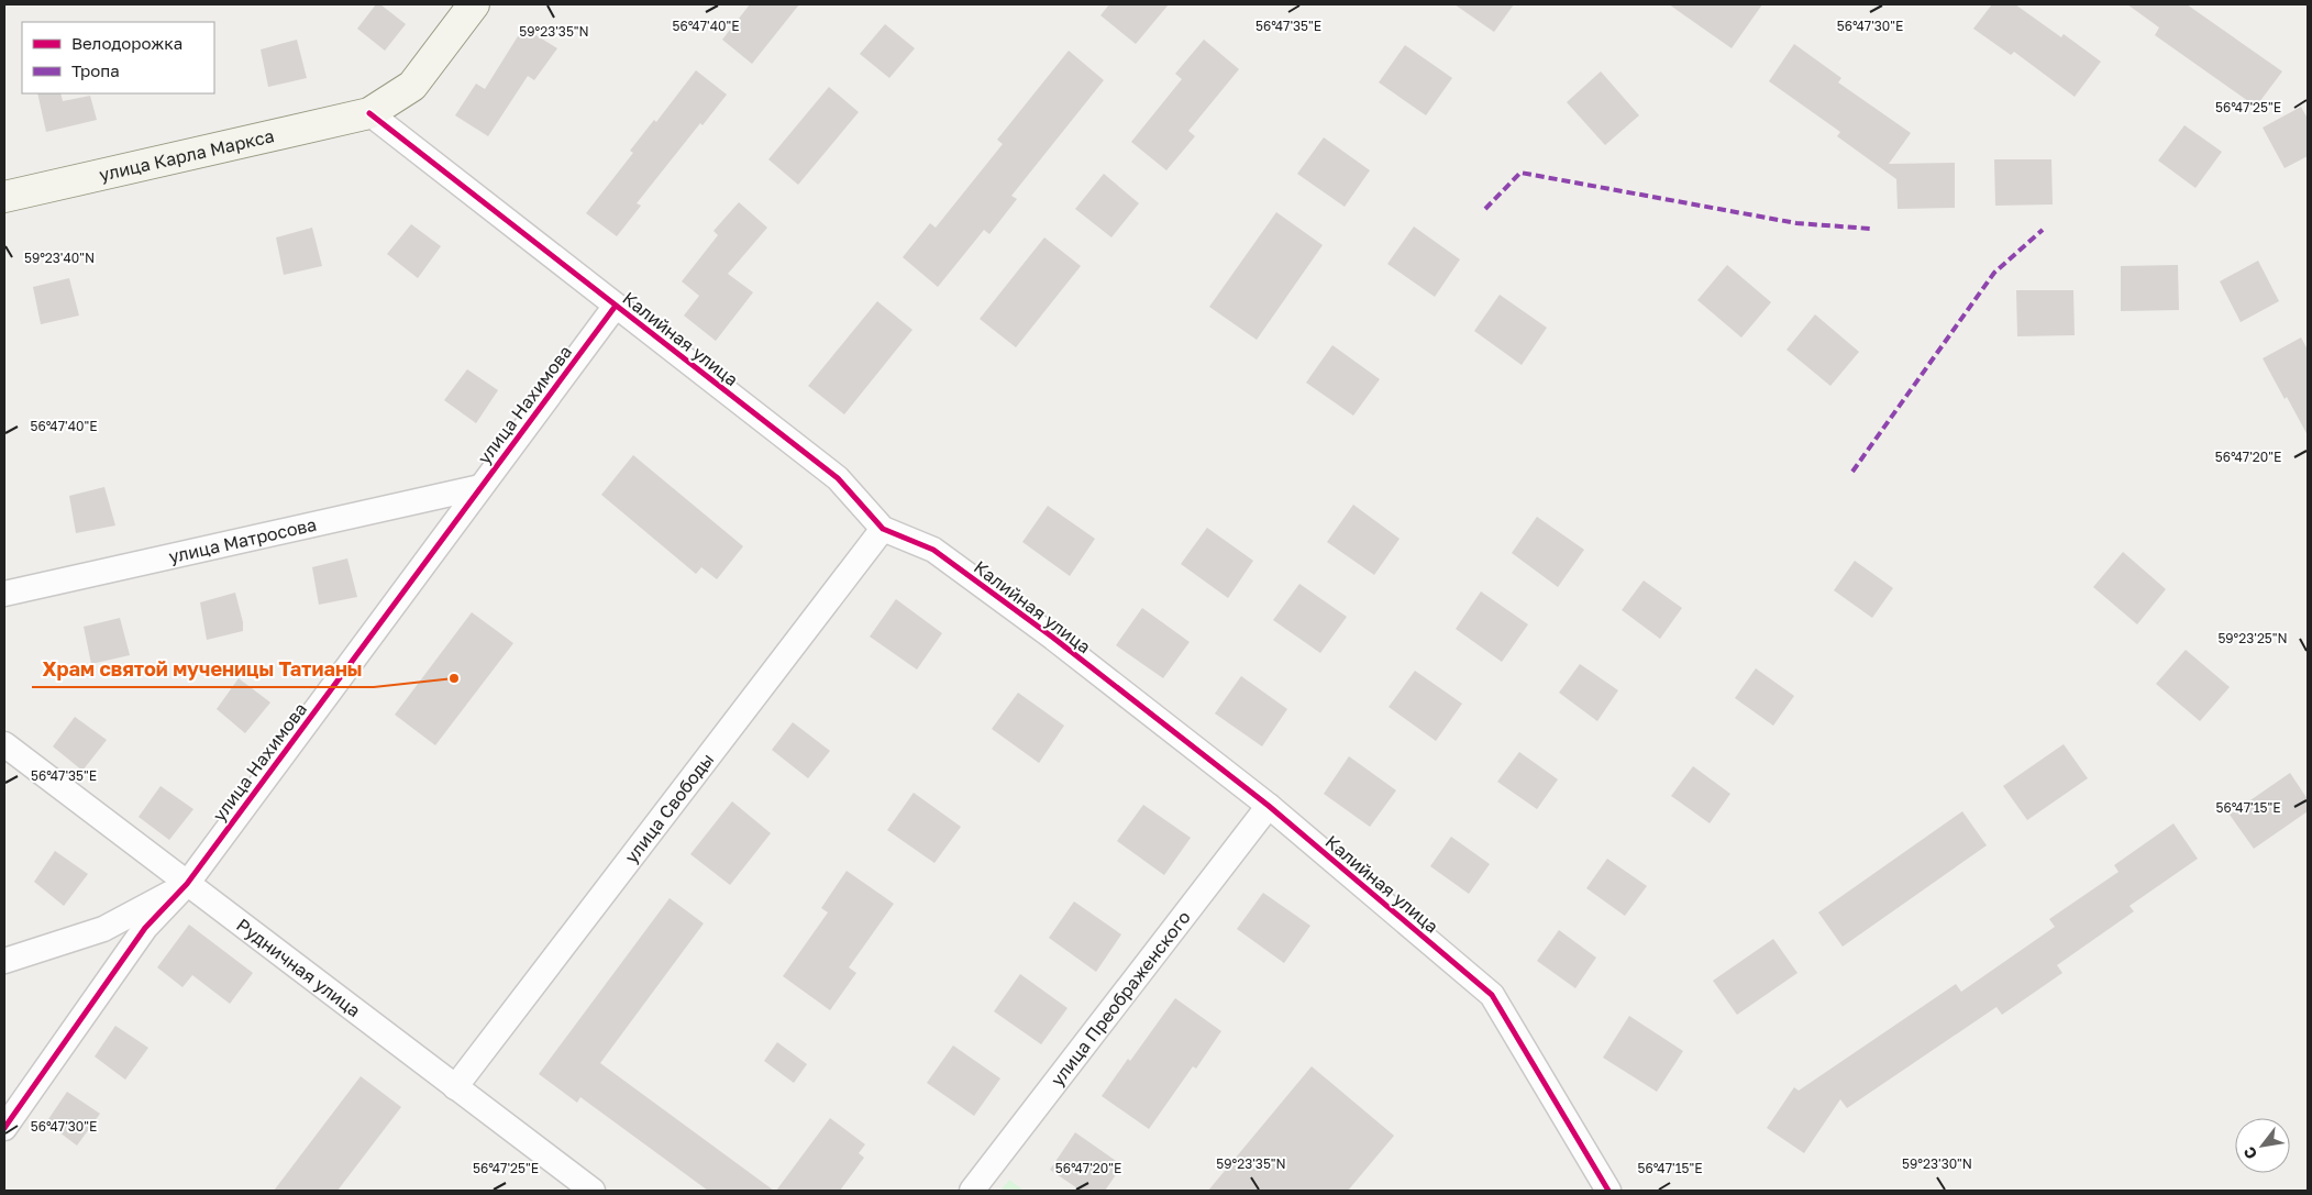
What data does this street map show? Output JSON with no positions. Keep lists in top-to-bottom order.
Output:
{
  "streets": {
    "main road": ["улица Карла Маркса"],
    "street": [
      "Калийная улица",
      "улица Нахимова",
      "улица Матросова",
      "улица Свободы",
      "Рудничная улица",
      "улица Преображенского"
    ]
  },
  "crossings": [
    ["улица Карла Маркса", "Калийная улица"],
    ["Калийная улица", "улица Нахимова"],
    ["Калийная улица", "улица Свободы"],
    ["Калийная улица", "улица Преображенского"],
    ["улица Нахимова", "улица Матросова"],
    ["улица Нахимова", "Рудничная улица"],
    ["улица Свободы", "Рудничная улица"]
  ],
  "places": ["Храм святой мученицы Татианы"],
  "legend": ["Велодорожка", "Тропа"],
  "north": "bottom left",
  "coordinates": [
    "56°47'40\"E",
    "56°47'35\"E",
    "56°47'30\"E",
    "59°23'35\"N",
    "56°47'25\"E",
    "59°23'40\"N",
    "56°47'20\"E",
    "59°23'25\"N",
    "56°47'15\"E",
    "59°23'30\"N"
  ]
}
